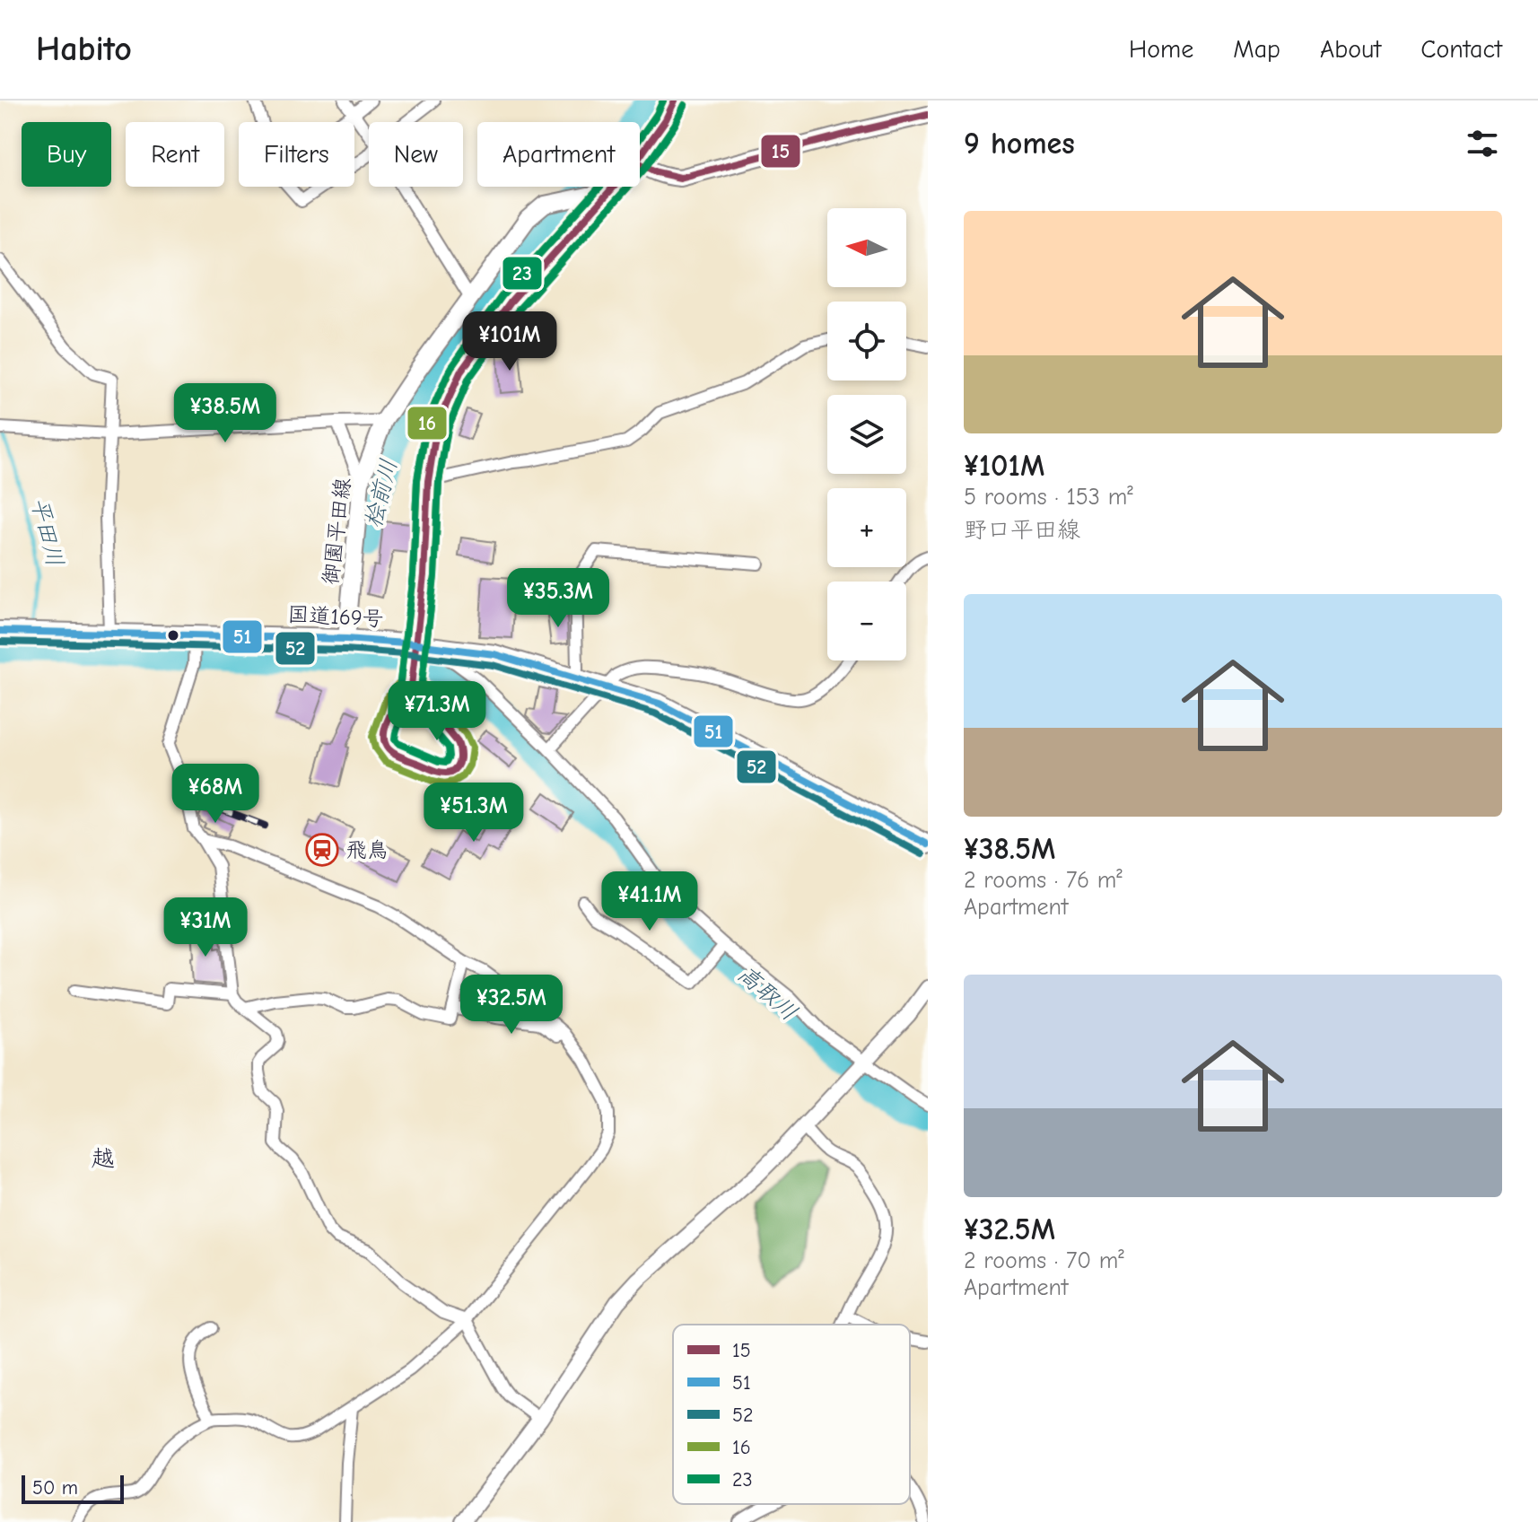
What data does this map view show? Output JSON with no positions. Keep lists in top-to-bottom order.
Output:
{
  "streets": {
    "highway": ["国道169号"],
    "main road": ["御園平田線"]
  },
  "crossings": [
    ["御園平田線", "国道169号"]
  ],
  "districts": ["越"],
  "water": ["桧前川", "平田川", "高取川"],
  "places": {
    "station": ["飛鳥"]
  },
  "lines": [
    "transit line 15",
    "transit line 16",
    "transit line 23",
    "transit line 51",
    "transit line 52"
  ],
  "legend": [
    "15",
    "51",
    "52",
    "16",
    "23"
  ],
  "scale_bar": "50 m",
  "north": "left",
  "page": {
    "header": "Habito",
    "nav": [
      "Home",
      "Map",
      "About",
      "Contact"
    ],
    "heading": "9 homes",
    "chip": [
      "Buy",
      "Rent",
      "Filters",
      "New",
      "Apartment"
    ],
    "list": [
      {
        "name": "¥101M",
        "note": "5 rooms · 153 m² · 野口平田線"
      },
      {
        "name": "¥38.5M",
        "note": "2 rooms · 76 m² · Apartment"
      },
      {
        "name": "¥32.5M",
        "note": "2 rooms · 70 m² · Apartment"
      }
    ],
    "map_buttons": ["+", "−"],
    "price": [
      "¥101M",
      "¥38.5M",
      "¥35.3M",
      "¥71.3M",
      "¥68M",
      "¥51.3M",
      "¥41.1M",
      "¥31M",
      "¥32.5M"
    ],
    "scale": "50 m"
  }
}
